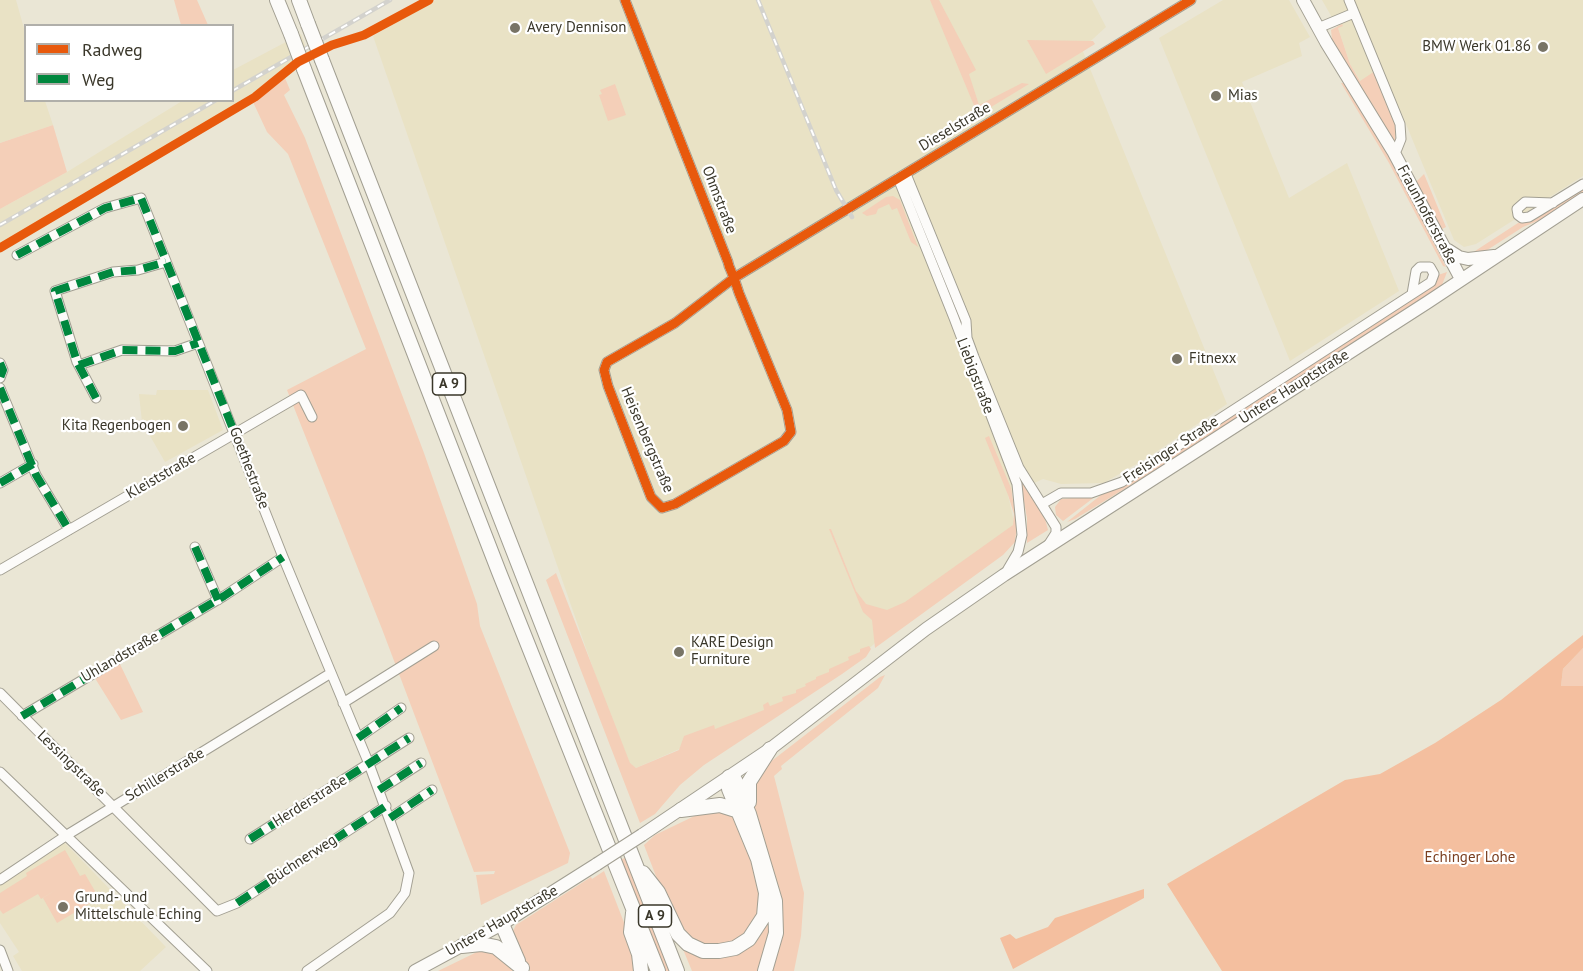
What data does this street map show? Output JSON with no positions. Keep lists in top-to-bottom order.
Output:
{
  "streets": {
    "highway": ["A 9"],
    "main road": ["Fraunhoferstraße", "Untere Hauptstraße"],
    "street": [
      "Dieselstraße",
      "Ohmstraße",
      "Liebigstraße",
      "Heisenbergstraße",
      "Freisinger Straße",
      "Goethestraße",
      "Kleiststraße",
      "Uhlandstraße",
      "Lessingstraße",
      "Schillerstraße",
      "Herderstraße",
      "Büchnerweg"
    ]
  },
  "crossings": [
    ["Dieselstraße", "Ohmstraße"],
    ["Dieselstraße", "Liebigstraße"],
    ["Dieselstraße", "Heisenbergstraße"],
    ["Ohmstraße", "Heisenbergstraße"],
    ["Fraunhoferstraße", "Untere Hauptstraße"],
    ["Liebigstraße", "Untere Hauptstraße"],
    ["Liebigstraße", "Freisinger Straße"],
    ["Goethestraße", "Kleiststraße"],
    ["Goethestraße", "Uhlandstraße"],
    ["Goethestraße", "Schillerstraße"],
    ["Goethestraße", "Herderstraße"],
    ["Goethestraße", "Büchnerweg"],
    ["Uhlandstraße", "Lessingstraße"],
    ["Lessingstraße", "Schillerstraße"],
    ["Lessingstraße", "Büchnerweg"]
  ],
  "parks": ["Echinger Lohe"],
  "places": [
    "Avery Dennison",
    "BMW Werk 01.86",
    "Mias",
    "Fitnexx",
    "Kita Regenbogen",
    "KARE Design Furniture",
    "Grund- und Mittelschule Eching"
  ],
  "legend": ["Radweg", "Weg"]
}
